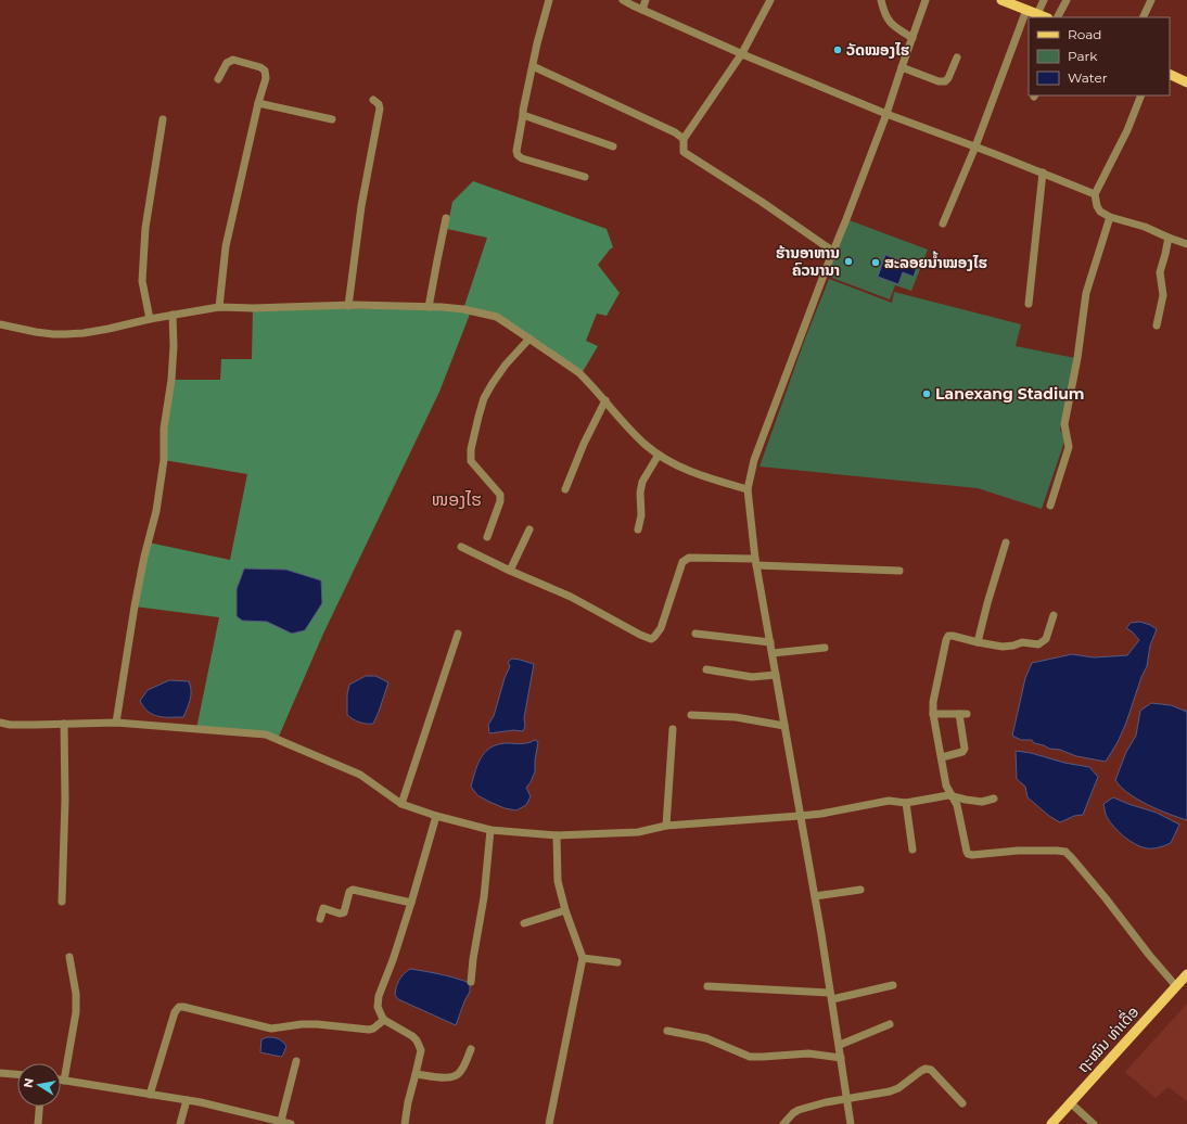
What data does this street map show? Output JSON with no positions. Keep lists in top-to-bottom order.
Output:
{
  "streets": {
    "main road": ["ຖະໝົນ ທ່າເດື່ອ"]
  },
  "districts": ["ໜອງໄຮ"],
  "places": [
    "ວັດໝອງໄຮ",
    "ຮ້ານອາຫານ ຄົວນານາ",
    "ສະລອຍນ້ຳໝອງໄຮ",
    "Lanexang Stadium"
  ],
  "legend": ["Road", "Park", "Water"],
  "north": "left"
}
